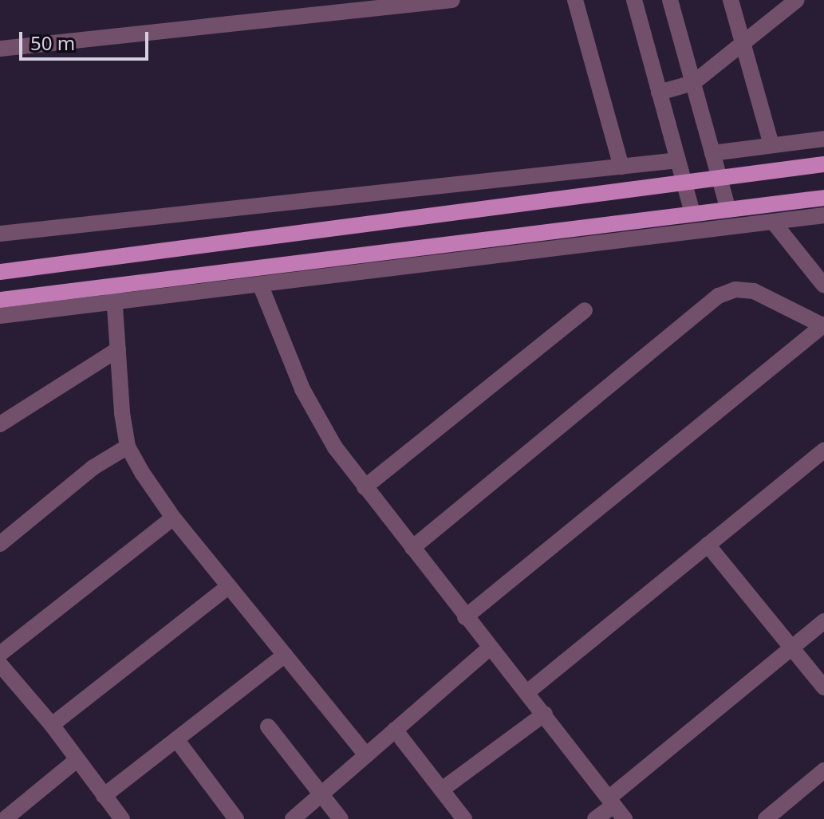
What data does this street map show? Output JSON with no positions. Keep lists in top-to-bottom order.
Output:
{
  "scale_bar": "50 m"
}
